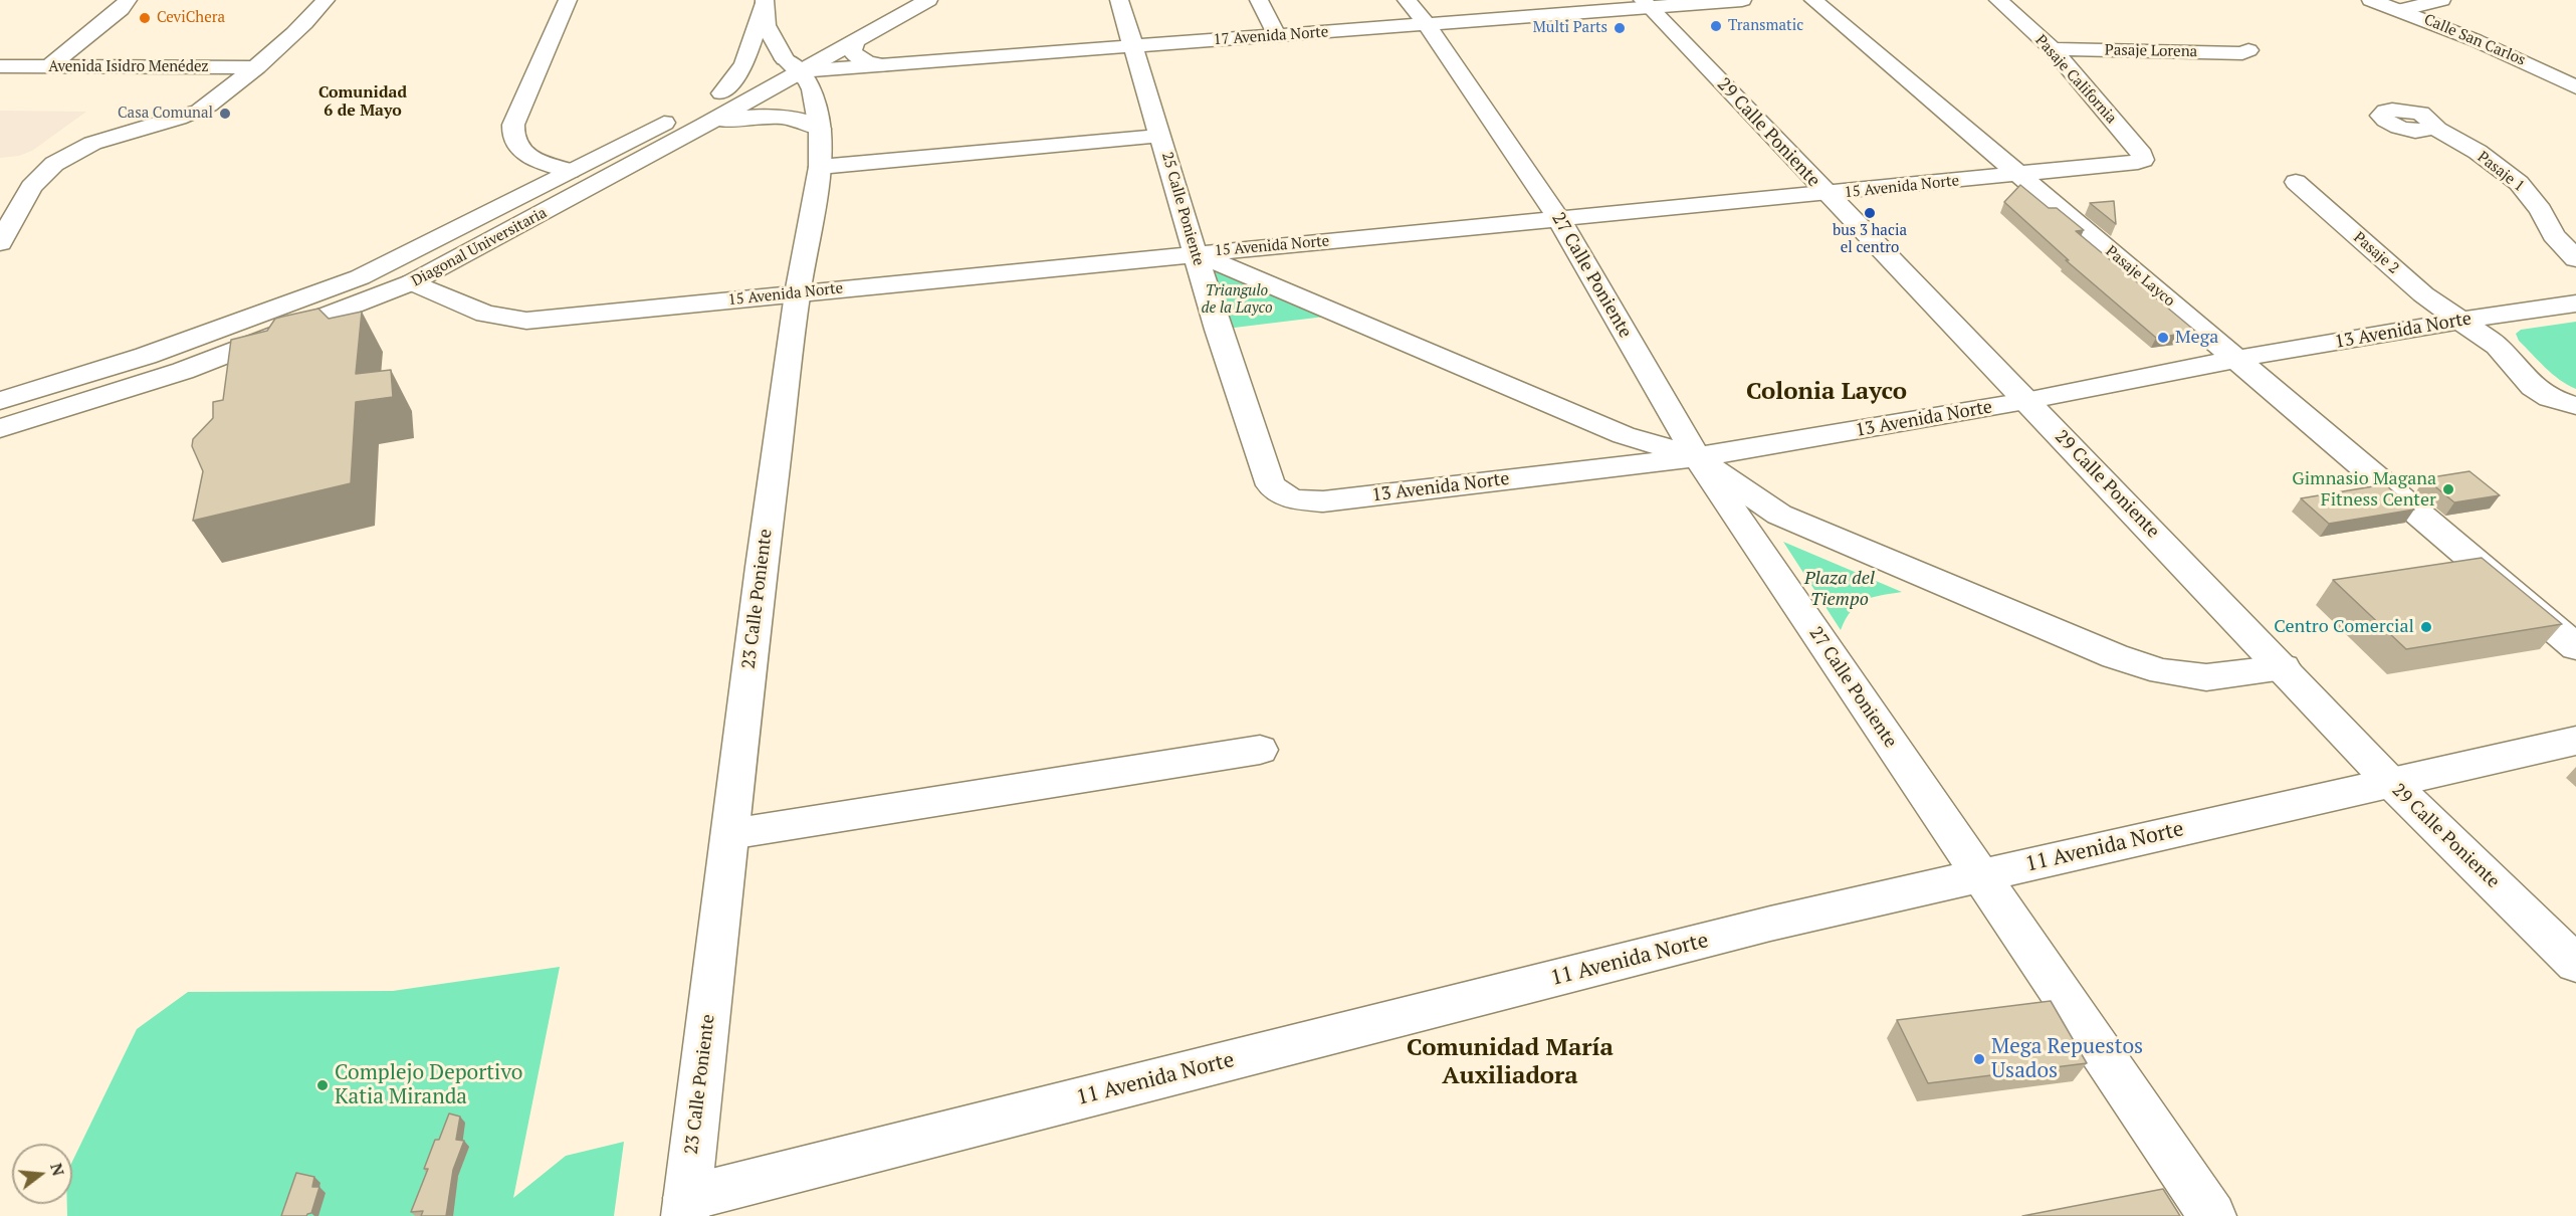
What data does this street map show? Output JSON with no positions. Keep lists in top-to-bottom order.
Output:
{
  "streets": {
    "street": [
      "17 Avenida Norte",
      "Calle San Carlos",
      "Pasaje Lorena",
      "Avenida Isidro Menédez",
      "Pasaje California",
      "29 Calle Poniente",
      "Pasaje 1",
      "15 Avenida Norte",
      "25 Calle Poniente",
      "Diagonal Universitaria",
      "Pasaje 2",
      "27 Calle Poniente",
      "Pasaje Layco",
      "13 Avenida Norte",
      "23 Calle Poniente",
      "11 Avenida Norte"
    ]
  },
  "crossings": [
    ["17 Avenida Norte", "29 Calle Poniente"],
    ["17 Avenida Norte", "25 Calle Poniente"],
    ["17 Avenida Norte", "Diagonal Universitaria"],
    ["17 Avenida Norte", "27 Calle Poniente"],
    ["17 Avenida Norte", "23 Calle Poniente"],
    ["Pasaje Lorena", "Pasaje California"],
    ["Pasaje California", "15 Avenida Norte"],
    ["29 Calle Poniente", "15 Avenida Norte"],
    ["29 Calle Poniente", "13 Avenida Norte"],
    ["29 Calle Poniente", "11 Avenida Norte"],
    ["15 Avenida Norte", "25 Calle Poniente"],
    ["15 Avenida Norte", "Diagonal Universitaria"],
    ["15 Avenida Norte", "27 Calle Poniente"],
    ["15 Avenida Norte", "Pasaje Layco"],
    ["15 Avenida Norte", "23 Calle Poniente"],
    ["25 Calle Poniente", "13 Avenida Norte"],
    ["Diagonal Universitaria", "23 Calle Poniente"],
    ["Pasaje 2", "13 Avenida Norte"],
    ["27 Calle Poniente", "13 Avenida Norte"],
    ["27 Calle Poniente", "11 Avenida Norte"],
    ["Pasaje Layco", "13 Avenida Norte"],
    ["23 Calle Poniente", "11 Avenida Norte"]
  ],
  "districts": ["Comunidad 6 de Mayo", "Colonia Layco", "Comunidad María Auxiliadora"],
  "parks": ["Triangulo de la Layco", "Plaza del Tiempo"],
  "places": [
    "CeviChera",
    "Transmatic",
    "Multi Parts",
    "Casa Comunal",
    "bus 3 hacia el centro",
    "Mega",
    "Gimnasio Magana Fitness Center",
    "Centro Comercial",
    "Mega Repuestos Usados",
    "Complejo Deportivo Katia Miranda"
  ],
  "north": "right"
}
